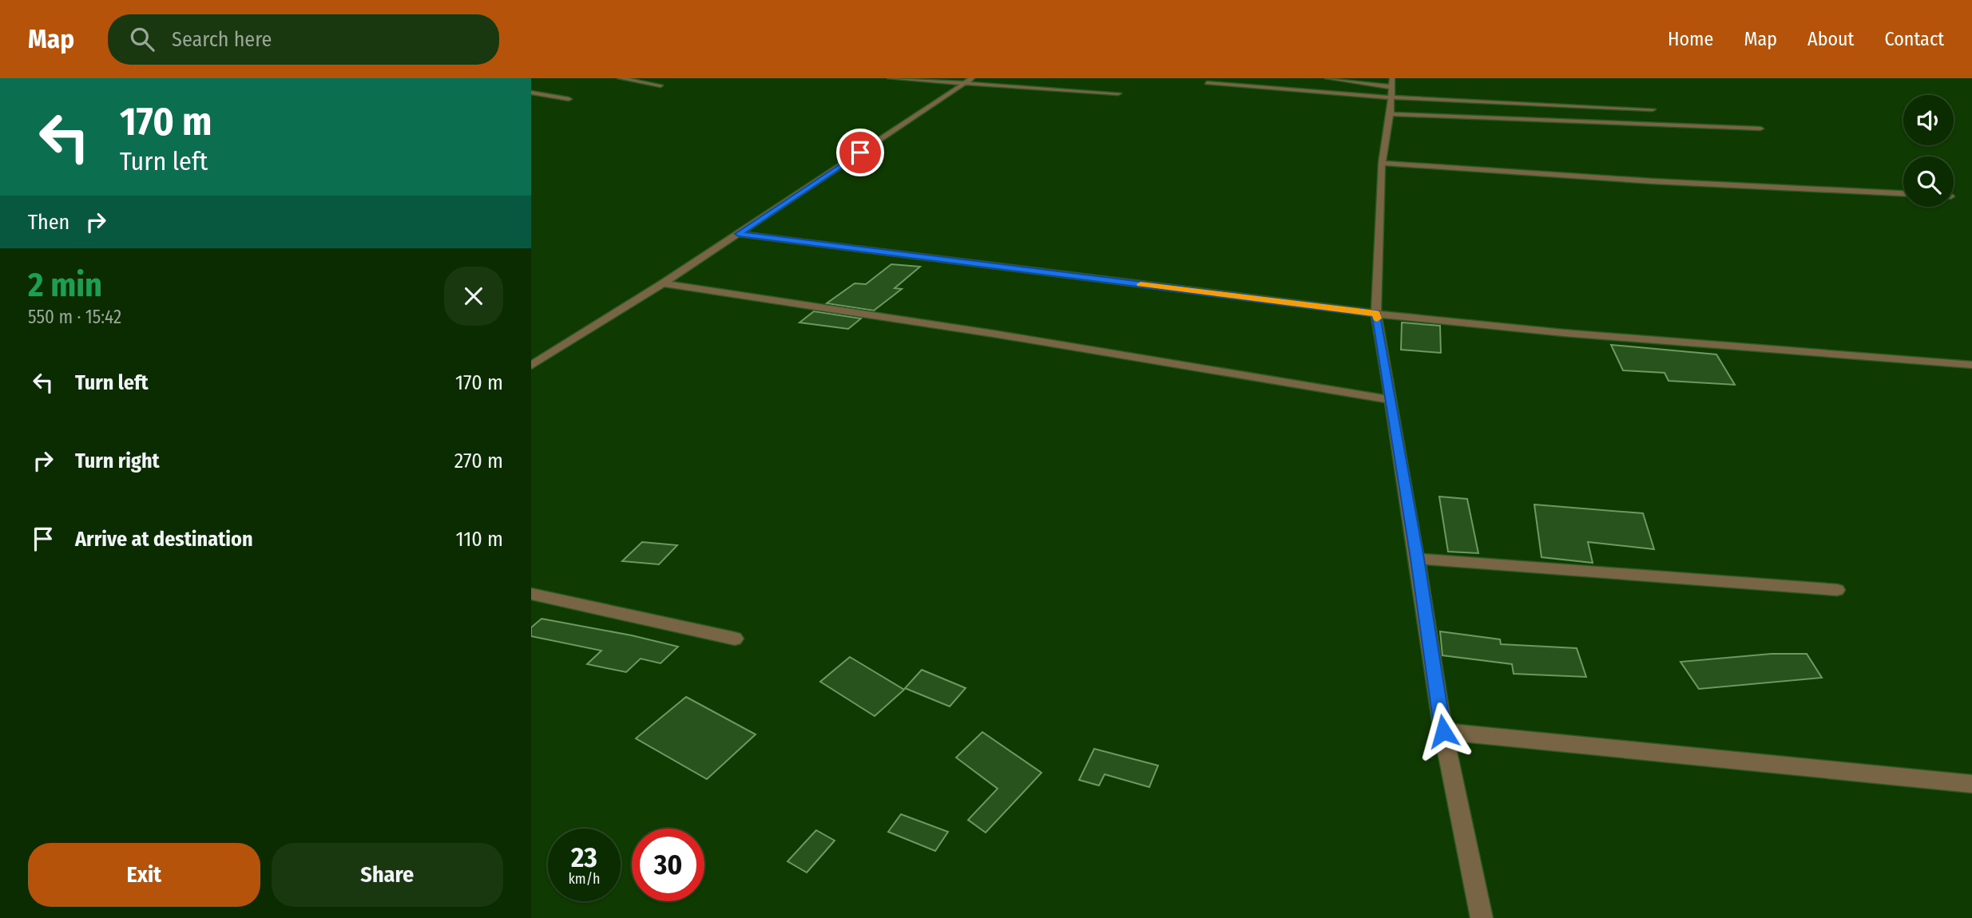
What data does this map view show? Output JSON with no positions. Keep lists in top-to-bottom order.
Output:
{
  "page": {
    "header": "Map",
    "search": "Search here",
    "nav": [
      "Home",
      "Map",
      "About",
      "Contact"
    ],
    "turn": ["170 m", "Turn left"],
    "then": "Then",
    "heading": ["2 min", "550 m · 15:42"],
    "list": [
      {
        "name": "Turn left",
        "value": "170 m"
      },
      {
        "name": "Turn right",
        "value": "270 m"
      },
      {
        "name": "Arrive at destination",
        "value": "110 m"
      }
    ],
    "speed": "23 km/h",
    "limit": "30",
    "buttons": ["Exit", "Share"]
  }
}
